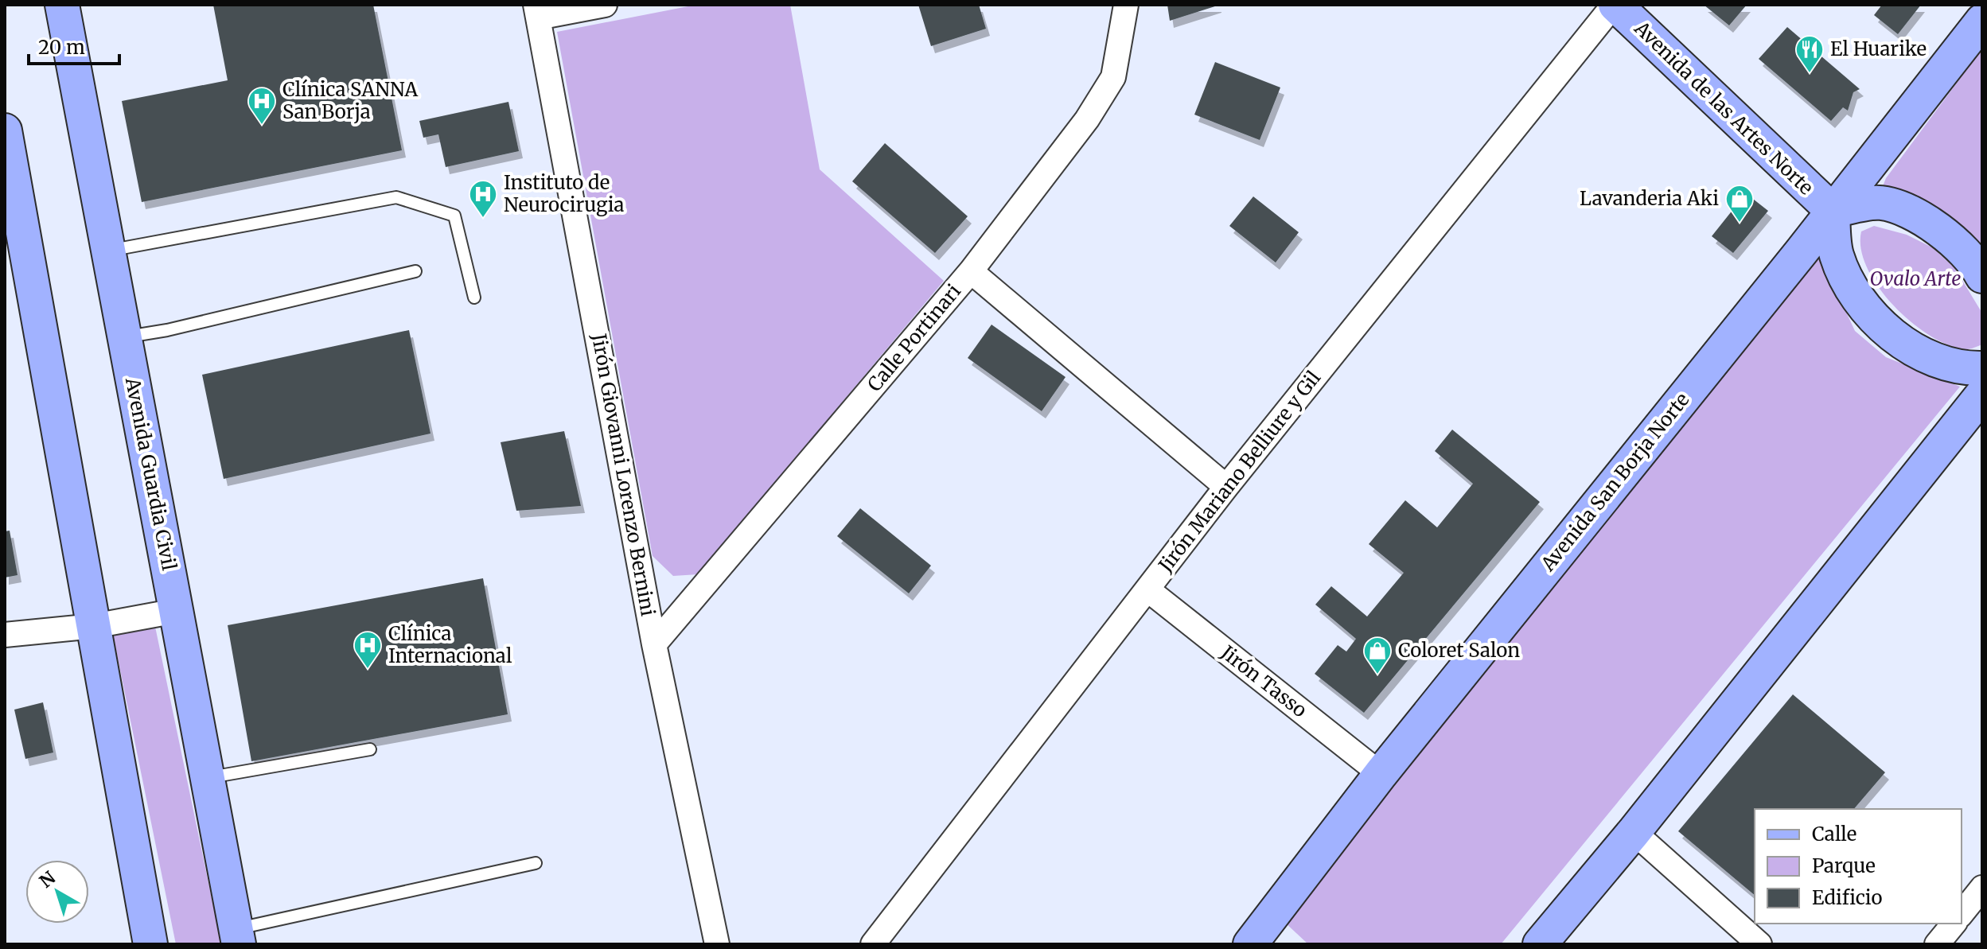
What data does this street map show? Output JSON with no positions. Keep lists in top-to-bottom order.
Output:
{
  "streets": {
    "main road": ["Avenida de las Artes Norte", "Avenida Guardia Civil", "Avenida San Borja Norte"],
    "street": [
      "Calle Portinari",
      "Jirón Mariano Belliure y Gil",
      "Jirón Giovanni Lorenzo Bernini",
      "Jirón Tasso"
    ]
  },
  "crossings": [
    ["Avenida de las Artes Norte", "Jirón Mariano Belliure y Gil"],
    ["Avenida de las Artes Norte", "Avenida San Borja Norte"],
    ["Calle Portinari", "Jirón Giovanni Lorenzo Bernini"],
    ["Jirón Mariano Belliure y Gil", "Jirón Tasso"],
    ["Avenida San Borja Norte", "Jirón Tasso"]
  ],
  "parks": ["Ovalo Arte"],
  "places": {
    "restaurant": ["El Huarike"],
    "hospital": ["Clínica SANNA San Borja", "Instituto de Neurocirugia", "Clínica Internacional"],
    "shop": ["Lavanderia Aki", "Coloret Salon"]
  },
  "legend": ["Calle", "Parque", "Edificio"],
  "scale_bar": "20 m",
  "north": "top left"
}
